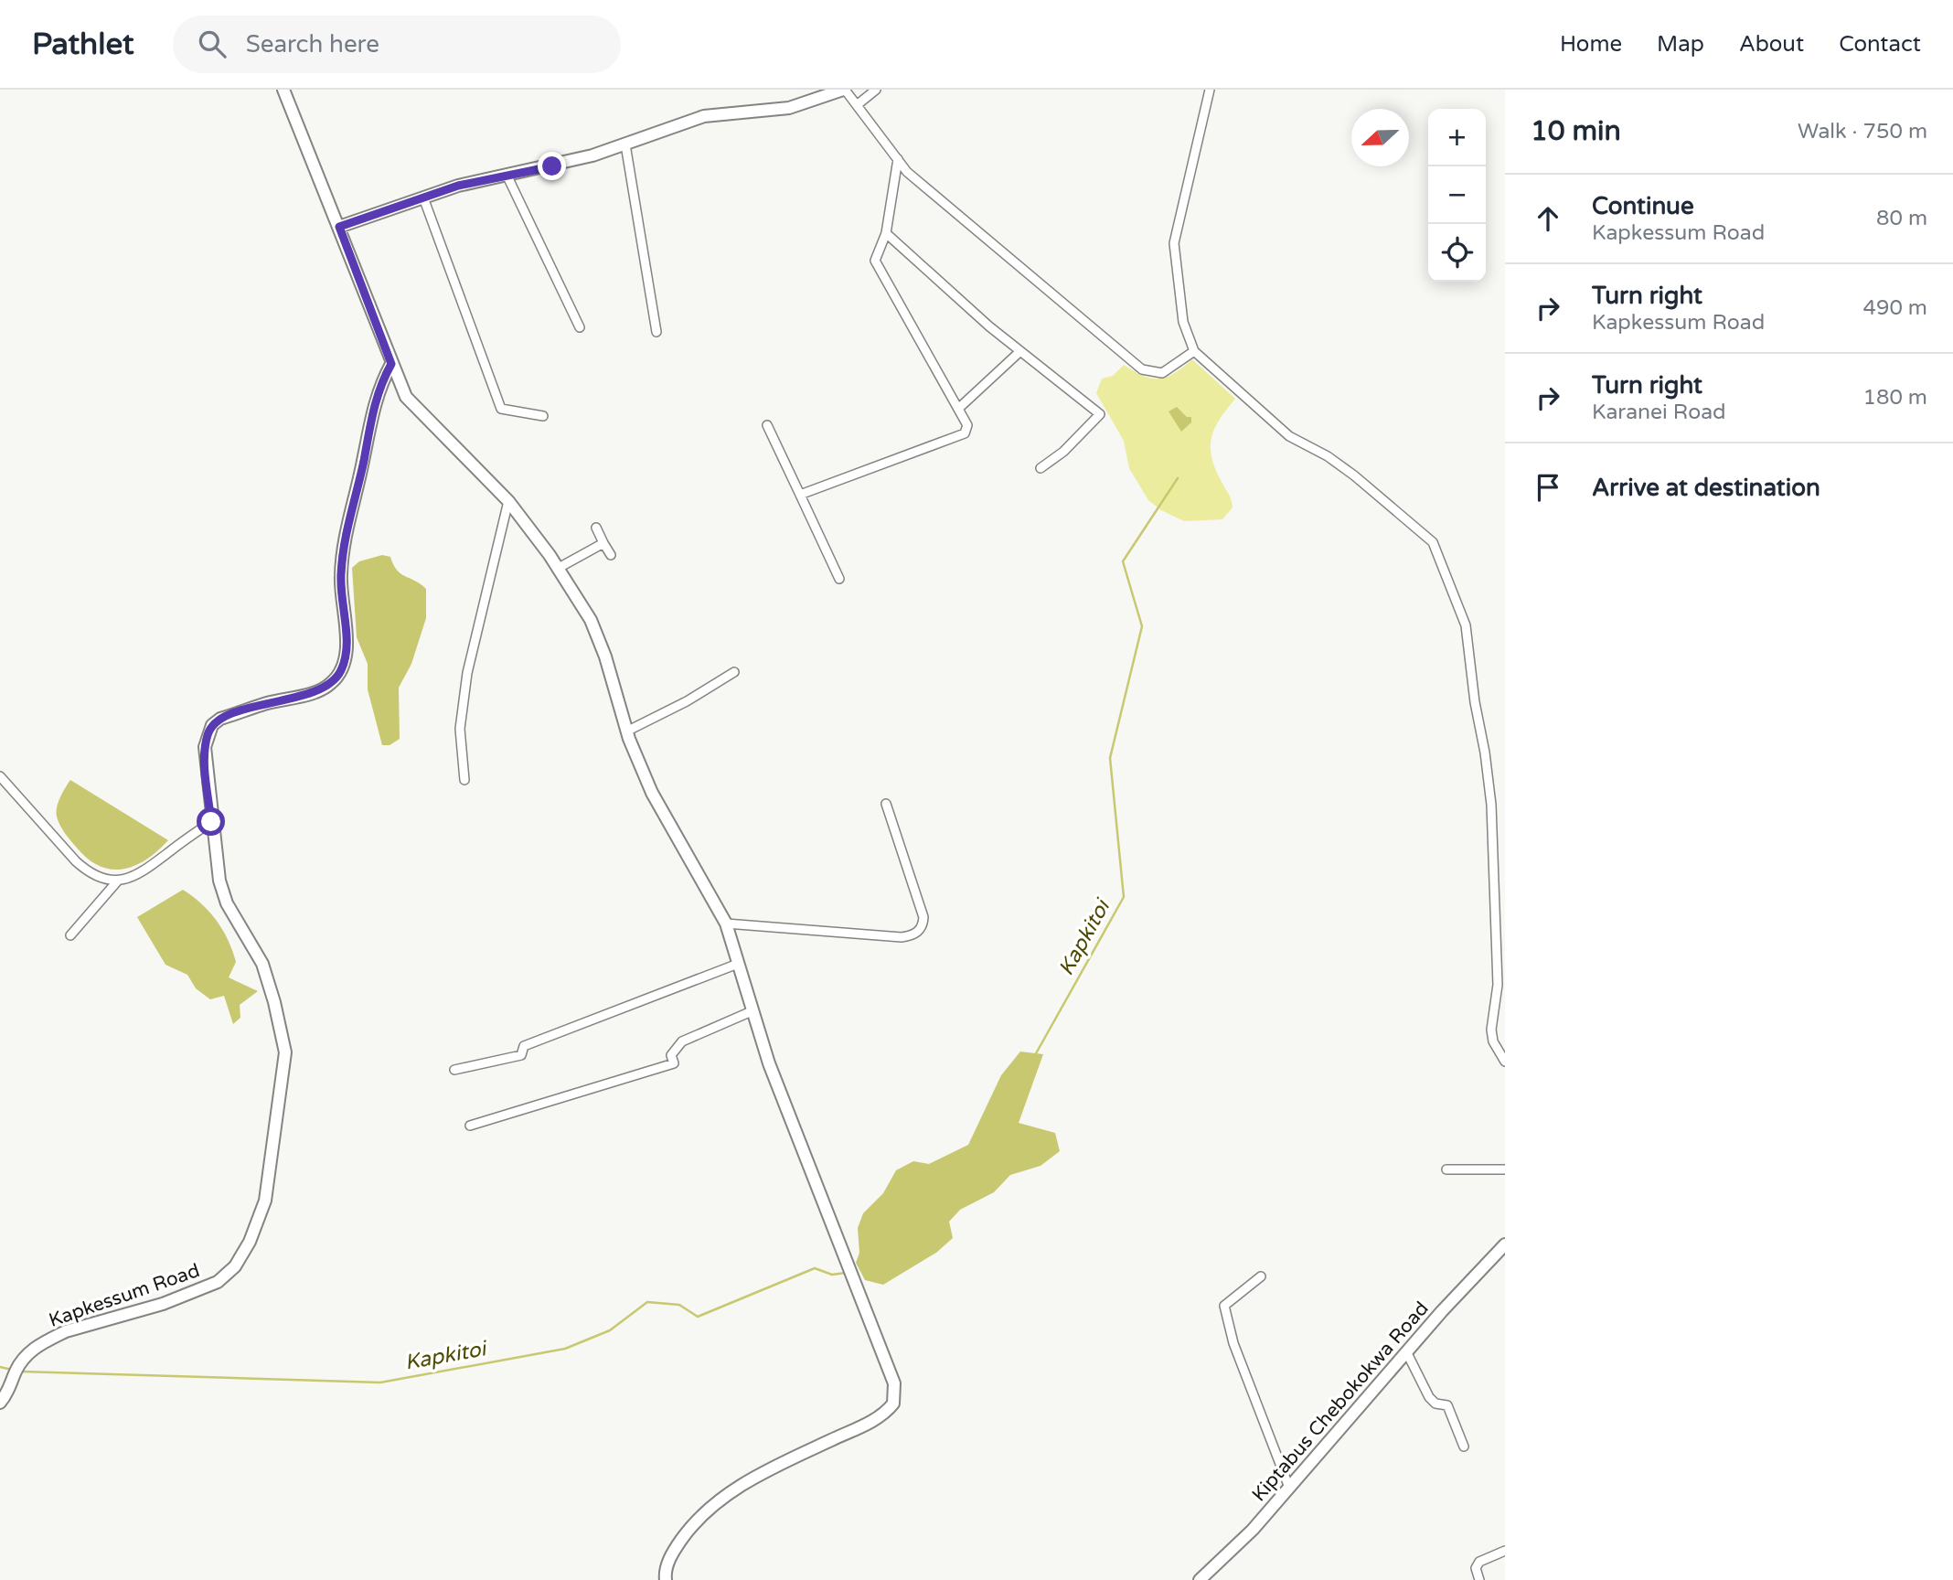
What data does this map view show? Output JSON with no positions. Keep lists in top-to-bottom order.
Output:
{
  "streets": {
    "street": ["Kapkessum Road", "Kiptabus Chebokokwa Road"]
  },
  "water": ["Kapkitoi"],
  "north": "left",
  "page": {
    "header": "Pathlet",
    "search": "Search here",
    "nav": [
      "Home",
      "Map",
      "About",
      "Contact"
    ],
    "heading": ["10 min", "Walk · 750 m"],
    "map_buttons": ["+", "−"],
    "list": [
      ["Continue", "Kapkessum Road", "80 m"],
      ["Turn right", "Kapkessum Road", "490 m"],
      ["Turn right", "Karanei Road", "180 m"],
      "Arrive at destination"
    ]
  }
}
